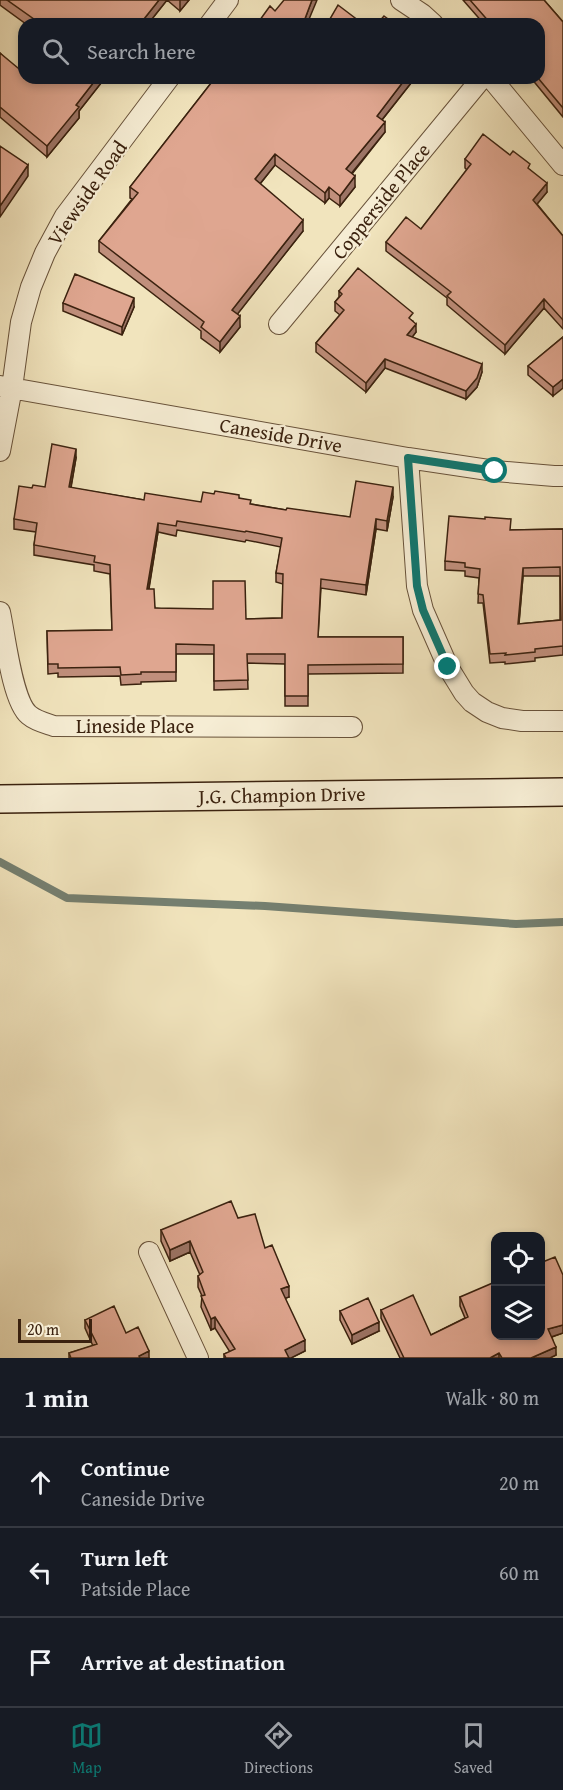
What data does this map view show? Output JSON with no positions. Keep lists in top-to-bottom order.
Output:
{
  "streets": {
    "main road": ["J.G. Champion Drive"],
    "street": [
      "Viewside Road",
      "Copperside Place",
      "Caneside Drive",
      "Lineside Place"
    ]
  },
  "crossings": [
    ["Viewside Road", "Caneside Drive"]
  ],
  "scale_bar": "20 m",
  "page": {
    "search": "Search here",
    "scale": "20 m",
    "heading": ["1 min", "Walk · 80 m"],
    "list": [
      ["Continue", "Caneside Drive", "20 m"],
      ["Turn left", "Patside Place", "60 m"],
      "Arrive at destination"
    ],
    "nav": ["Map", "Directions", "Saved"]
  }
}
